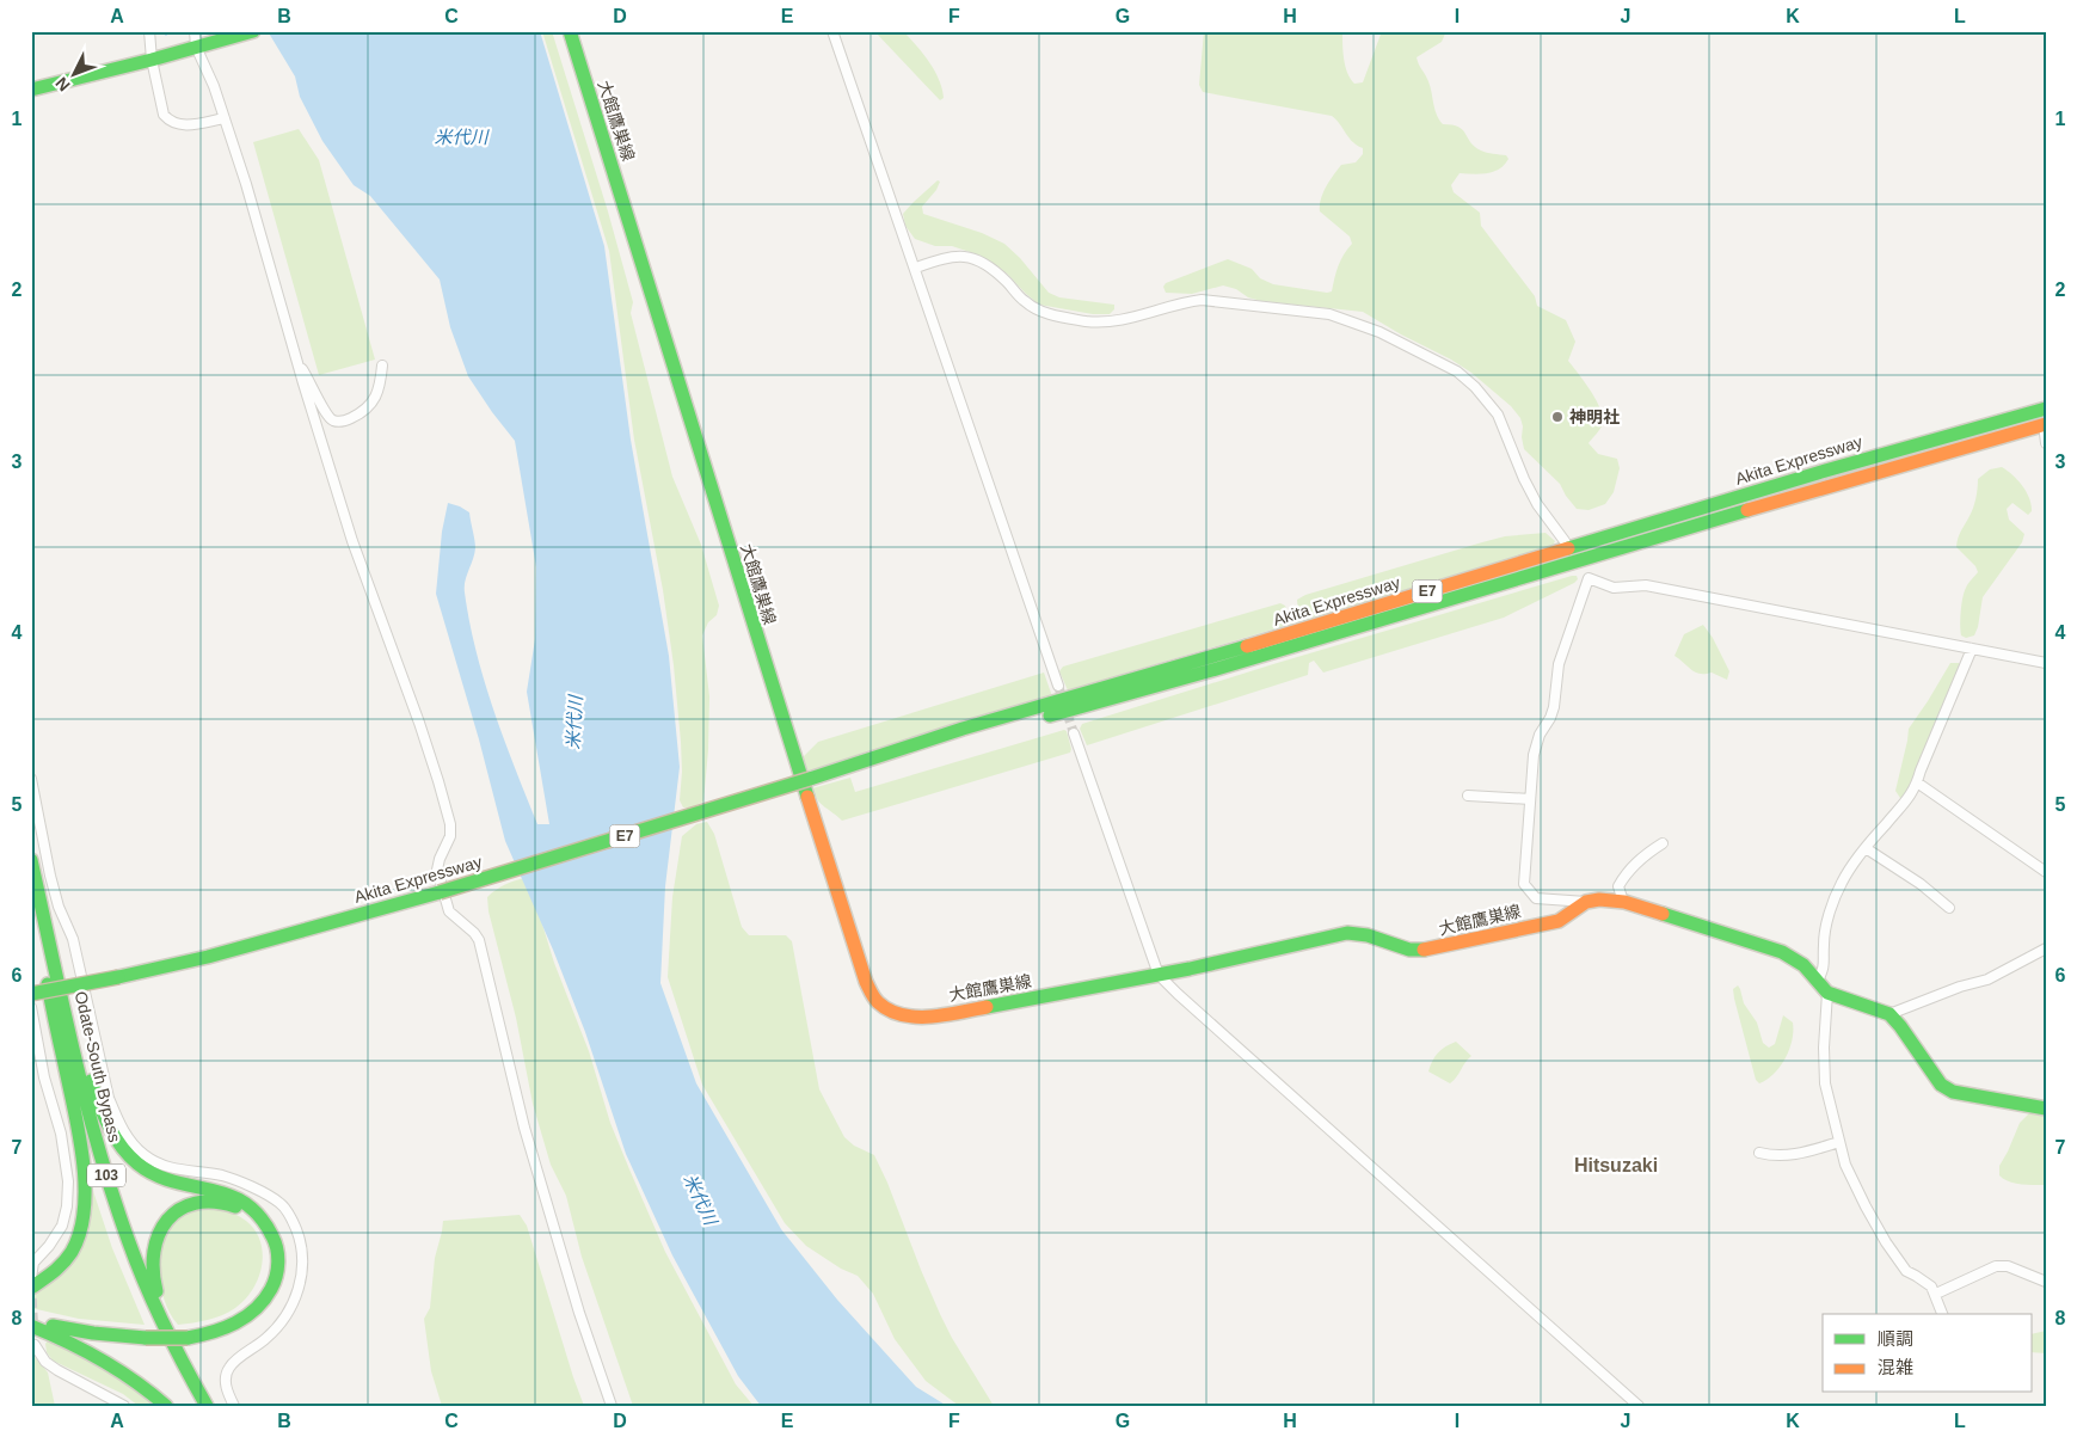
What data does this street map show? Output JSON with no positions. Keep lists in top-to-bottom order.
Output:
{
  "streets": {
    "main road": [
      "大館鷹巣線",
      "Akita Expressway",
      "E7",
      "Odate-South Bypass",
      "103"
    ]
  },
  "districts": ["Hitsuzaki"],
  "water": ["米代川"],
  "places": ["神明社"],
  "legend": ["順調", "混雑"],
  "north": "bottom left",
  "grid": {
    "columns": [
      "A",
      "B",
      "C",
      "D",
      "E",
      "F",
      "G",
      "H",
      "I",
      "J",
      "K",
      "L"
    ],
    "rows": [
      "1",
      "2",
      "3",
      "4",
      "5",
      "6",
      "7",
      "8"
    ]
  }
}
